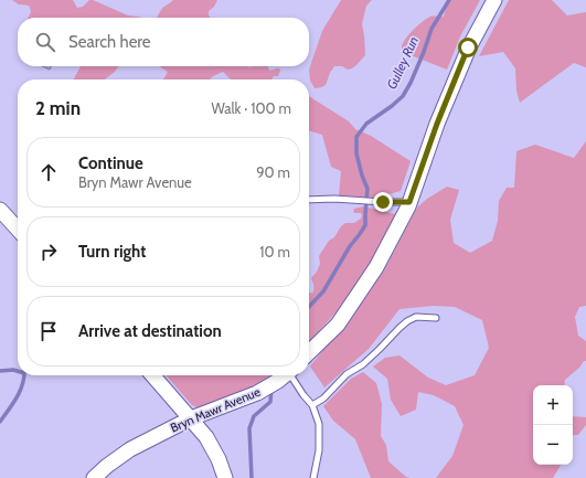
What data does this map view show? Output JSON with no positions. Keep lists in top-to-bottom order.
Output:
{
  "streets": {
    "street": ["Bryn Mawr Avenue"]
  },
  "water": ["Gulley Run"],
  "page": {
    "search": "Search here",
    "heading": ["2 min", "Walk · 100 m"],
    "list": [
      ["Continue", "Bryn Mawr Avenue", "90 m"],
      ["Turn right", "10 m"],
      "Arrive at destination"
    ],
    "map_buttons": ["+", "−"]
  }
}
